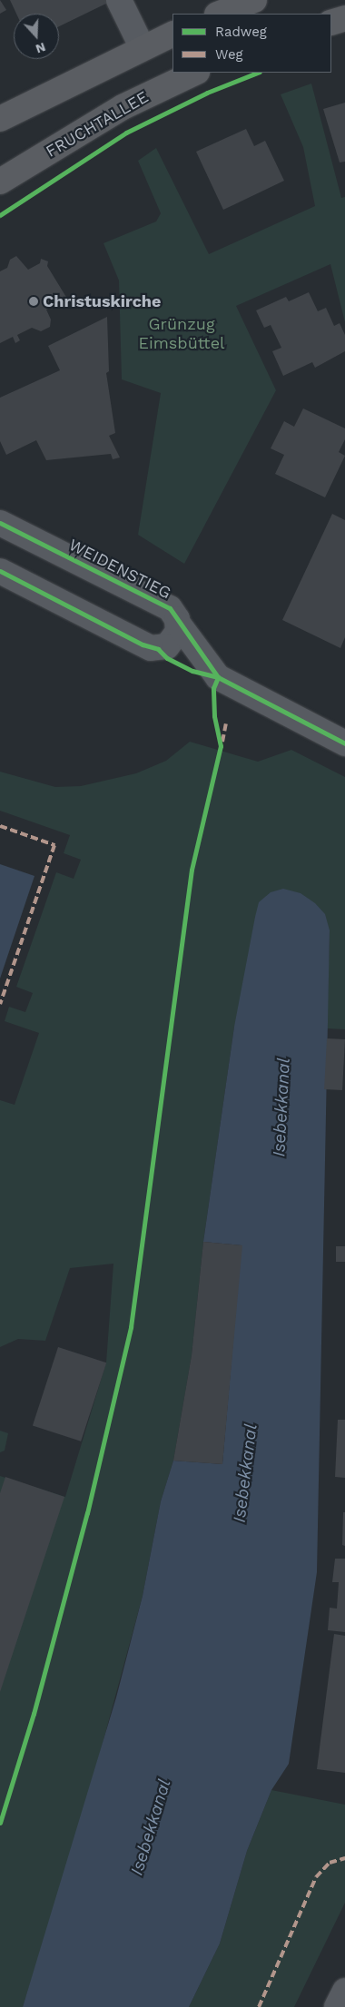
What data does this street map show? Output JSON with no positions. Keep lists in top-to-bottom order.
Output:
{
  "streets": {
    "main road": ["FRUCHTALLEE"],
    "street": ["WEIDENSTIEG"]
  },
  "water": ["Isebekkanal"],
  "parks": ["Grünzug Eimsbüttel"],
  "places": ["Christuskirche"],
  "legend": ["Radweg", "Weg"],
  "north": "bottom"
}
